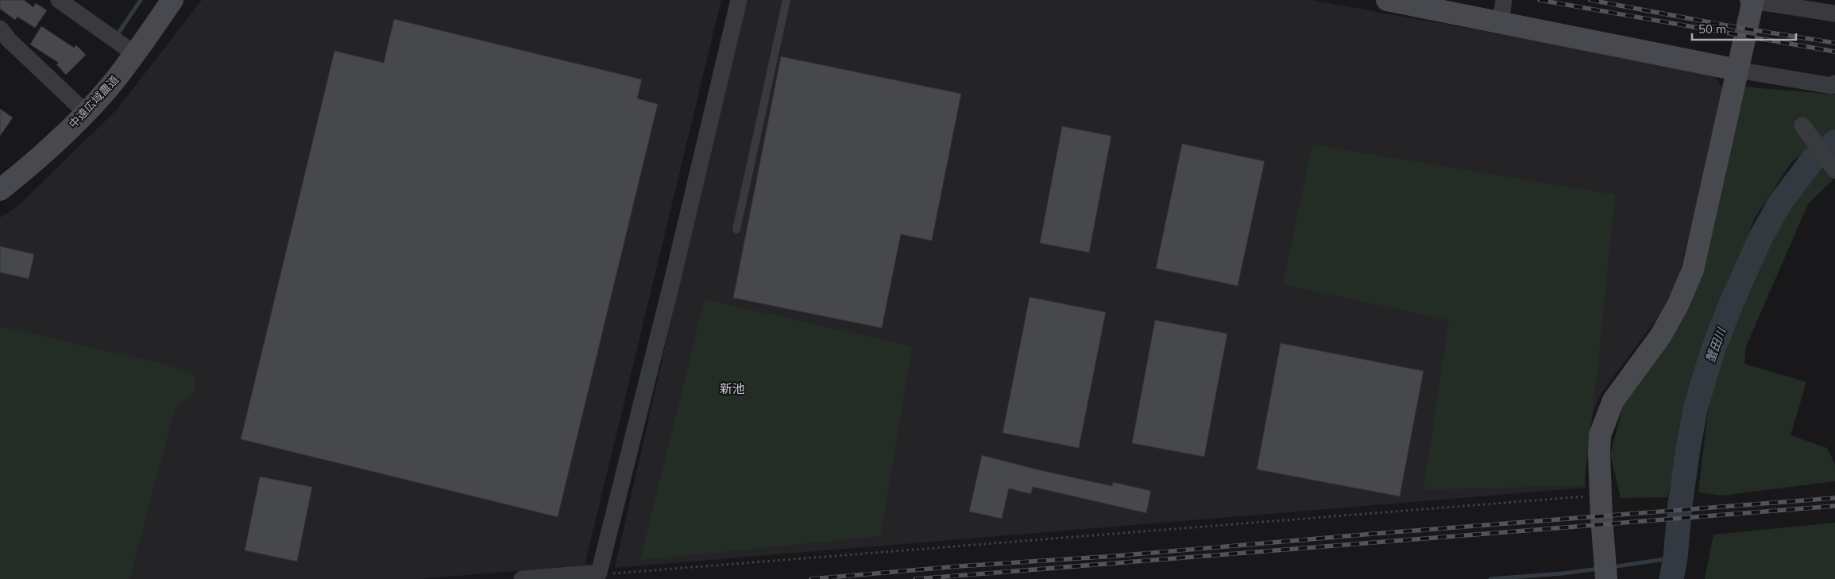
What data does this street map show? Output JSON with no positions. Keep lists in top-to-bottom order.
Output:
{
  "streets": {
    "street": ["中遠広域農道"]
  },
  "districts": ["新池"],
  "water": ["蟹田川"],
  "scale_bar": "50 m"
}
